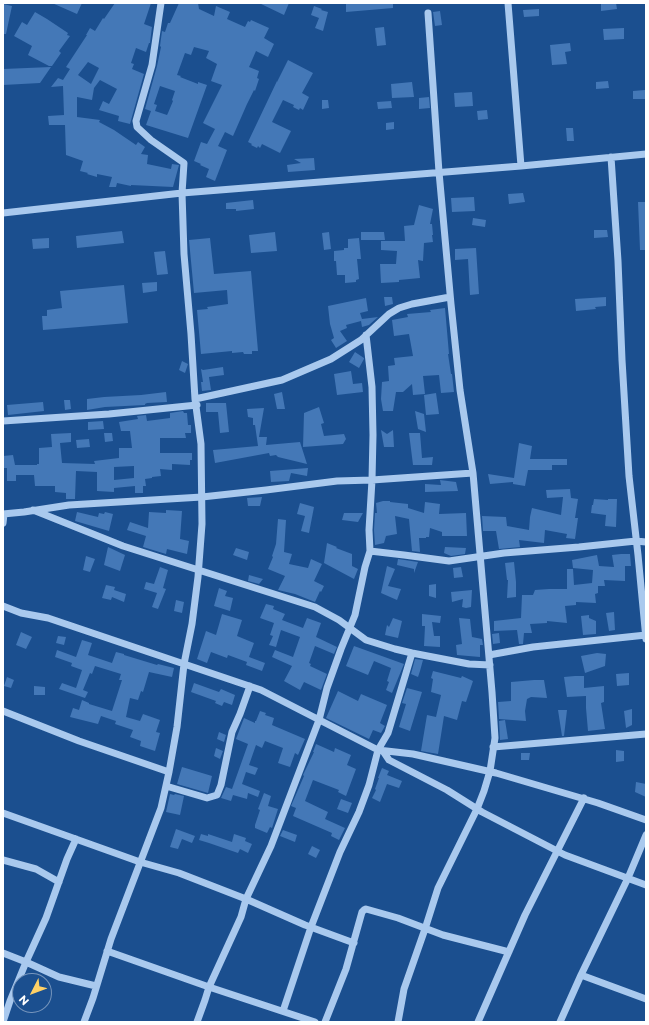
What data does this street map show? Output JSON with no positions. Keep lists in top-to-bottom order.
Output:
{
  "north": "bottom left"
}
